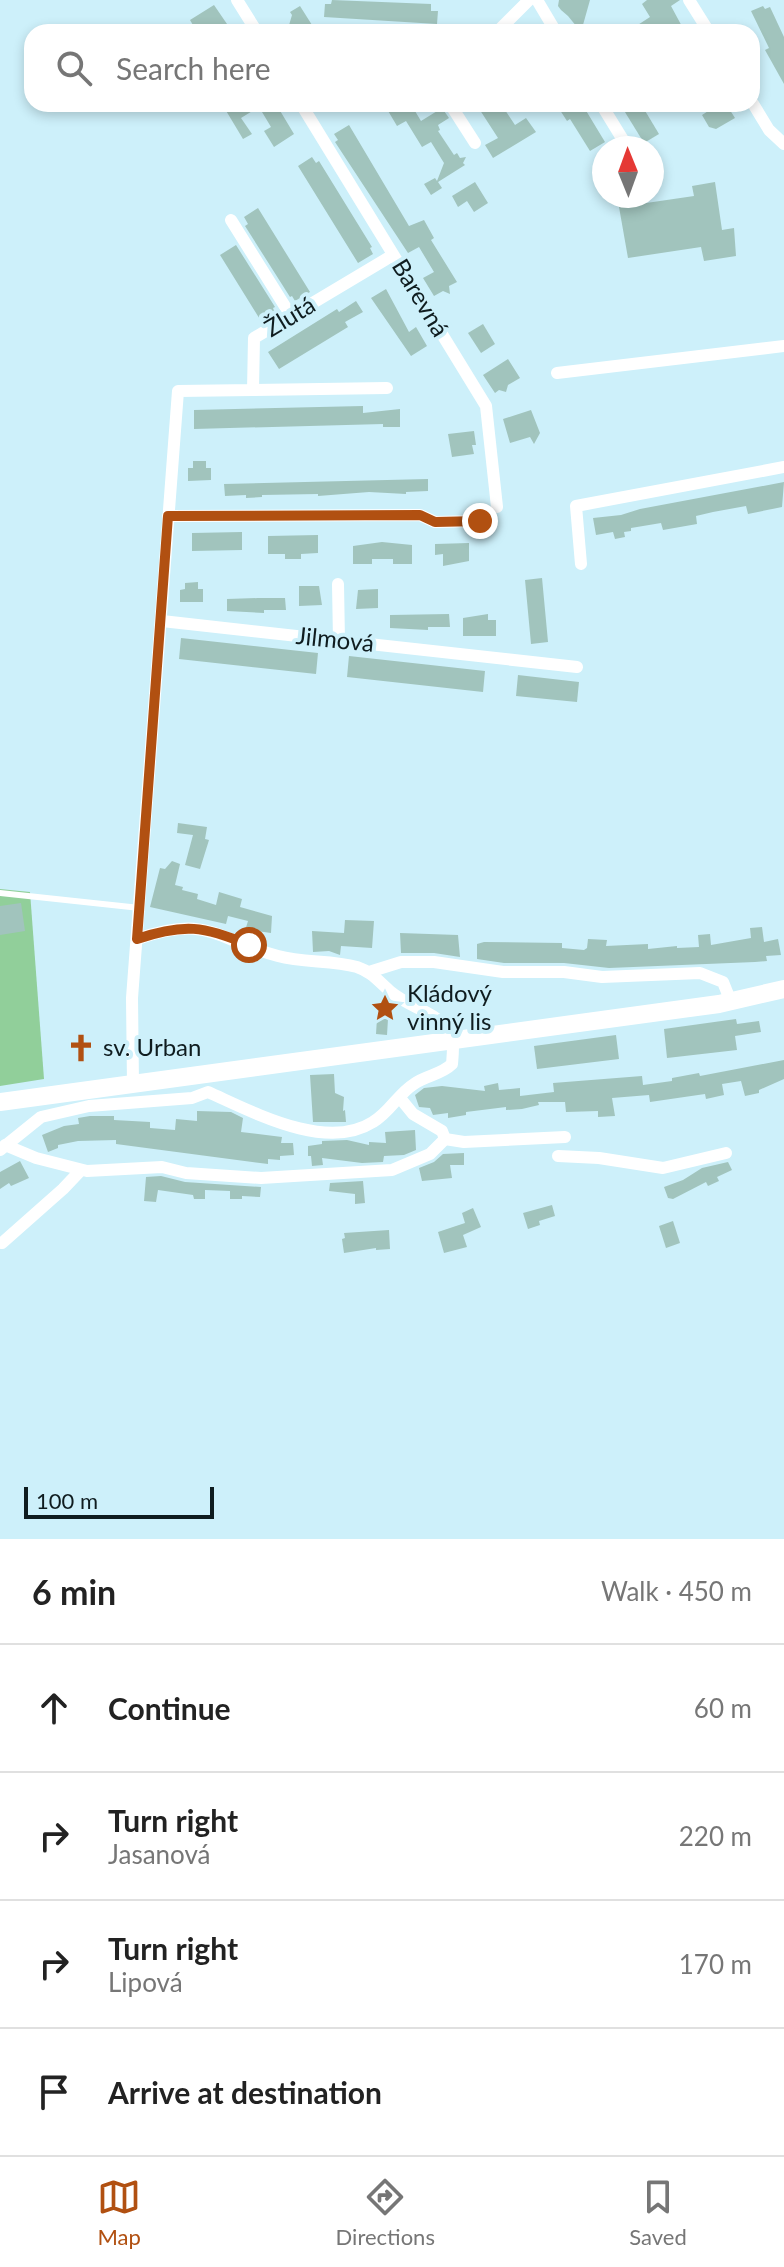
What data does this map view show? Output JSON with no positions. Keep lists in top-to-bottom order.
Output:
{
  "streets": {
    "street": ["Barevná", "Žlutá", "Jilmová"]
  },
  "crossings": [
    ["Barevná", "Žlutá"]
  ],
  "places": {
    "place": ["Kládový vinný lis"],
    "church": ["sv. Urban"]
  },
  "scale_bar": "100 m",
  "north": "top",
  "page": {
    "search": "Search here",
    "scale": "100 m",
    "heading": ["6 min", "Walk · 450 m"],
    "list": [
      ["Continue", "60 m"],
      ["Turn right", "Jasanová", "220 m"],
      ["Turn right", "Lipová", "170 m"],
      "Arrive at destination"
    ],
    "nav": ["Map", "Directions", "Saved"]
  }
}
